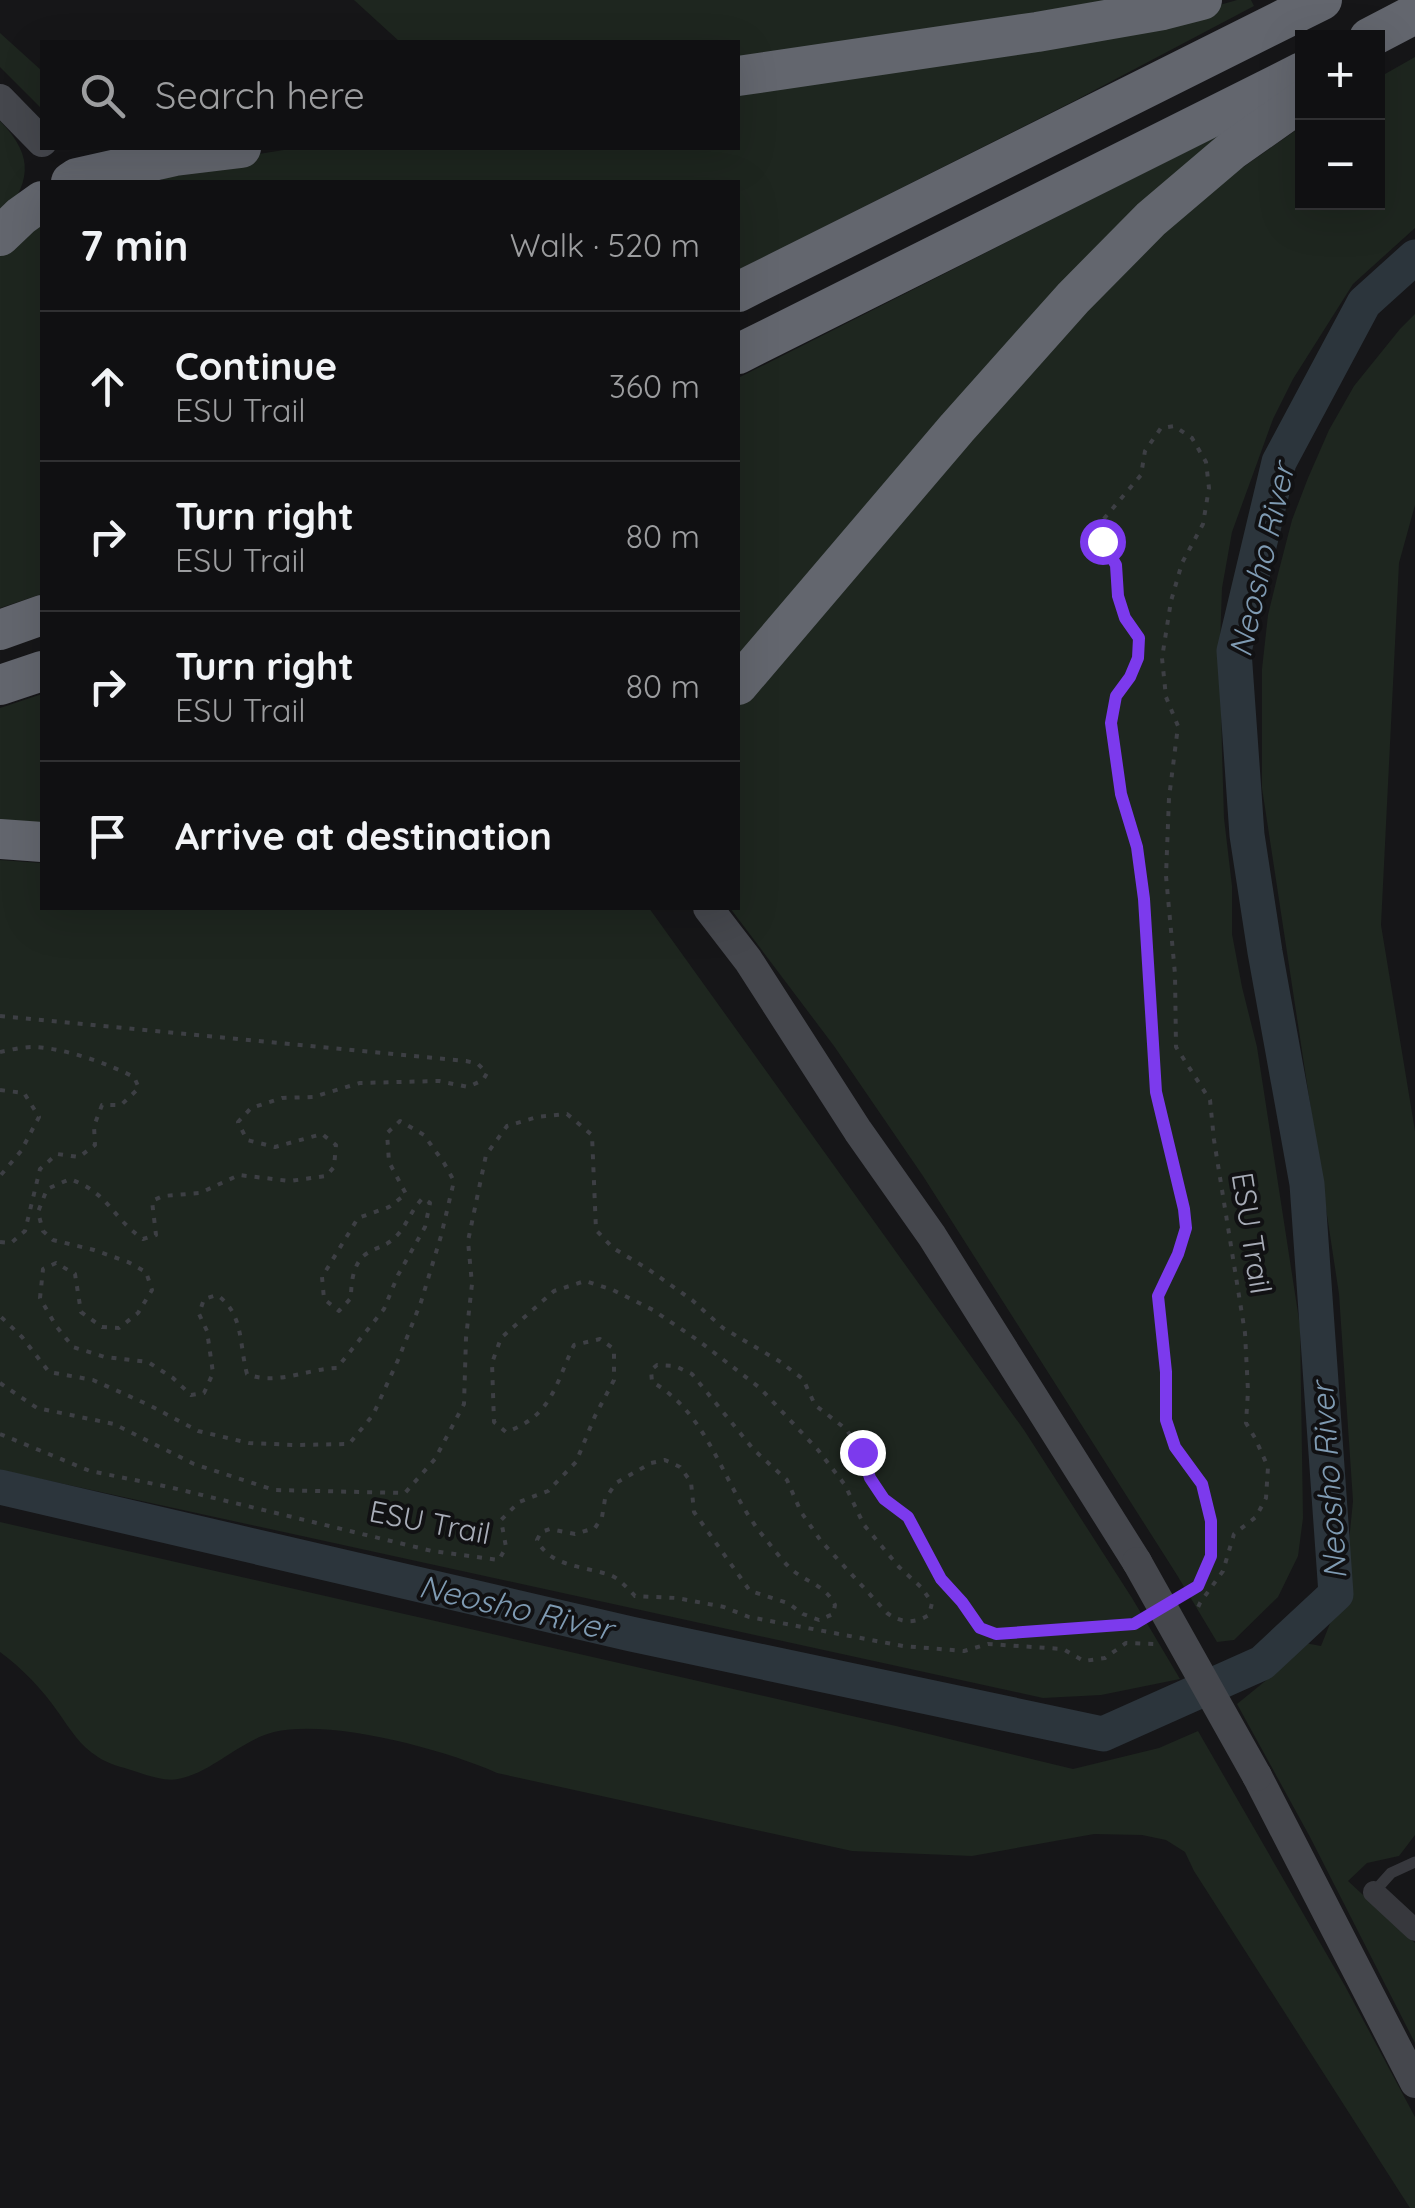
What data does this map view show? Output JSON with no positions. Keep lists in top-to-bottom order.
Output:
{
  "streets": {
    "path": ["ESU Trail"]
  },
  "water": ["Neosho River"],
  "page": {
    "map_buttons": ["+", "−"],
    "search": "Search here",
    "heading": ["7 min", "Walk · 520 m"],
    "list": [
      ["Continue", "ESU Trail", "360 m"],
      ["Turn right", "ESU Trail", "80 m"],
      ["Turn right", "ESU Trail", "80 m"],
      "Arrive at destination"
    ]
  }
}
